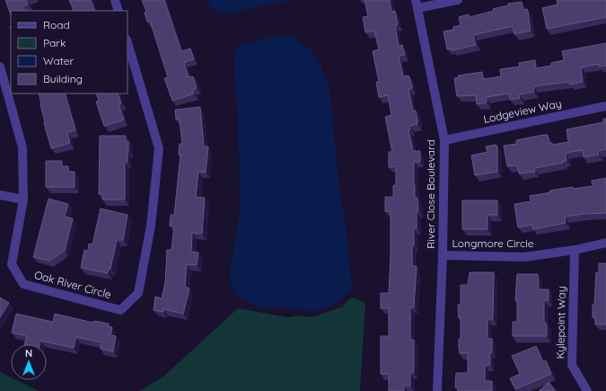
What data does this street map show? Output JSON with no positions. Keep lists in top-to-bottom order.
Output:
{
  "streets": {
    "street": [
      "Lodgeview Way",
      "River Close Boulevard",
      "Longmore Circle",
      "Oak River Circle",
      "Kylepoint Way"
    ]
  },
  "crossings": [
    ["Lodgeview Way", "River Close Boulevard"],
    ["River Close Boulevard", "Longmore Circle"],
    ["Longmore Circle", "Kylepoint Way"]
  ],
  "legend": [
    "Road",
    "Park",
    "Water",
    "Building"
  ],
  "north": "top"
}
